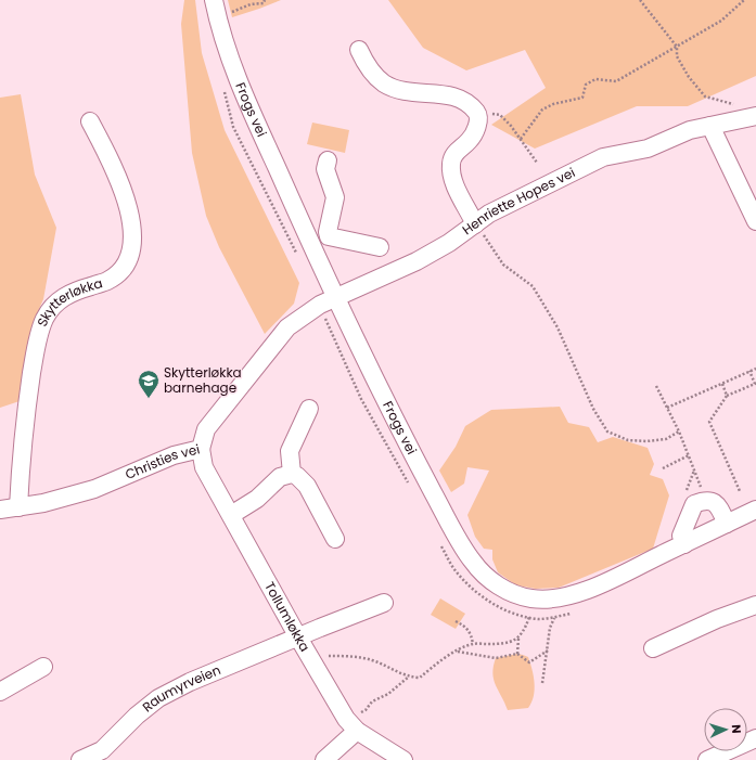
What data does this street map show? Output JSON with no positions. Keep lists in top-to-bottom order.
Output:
{
  "streets": {
    "street": [
      "Frogs vei",
      "Henriette Hopes vei",
      "Skytterløkka",
      "Christies vei",
      "Tollumløkka",
      "Raumyrveien"
    ]
  },
  "crossings": [
    ["Frogs vei", "Henriette Hopes vei"],
    ["Frogs vei", "Christies vei"],
    ["Henriette Hopes vei", "Christies vei"],
    ["Skytterløkka", "Christies vei"],
    ["Christies vei", "Tollumløkka"],
    ["Tollumløkka", "Raumyrveien"]
  ],
  "places": {
    "school or university": ["Skytterløkka barnehage"]
  },
  "north": "right"
}
